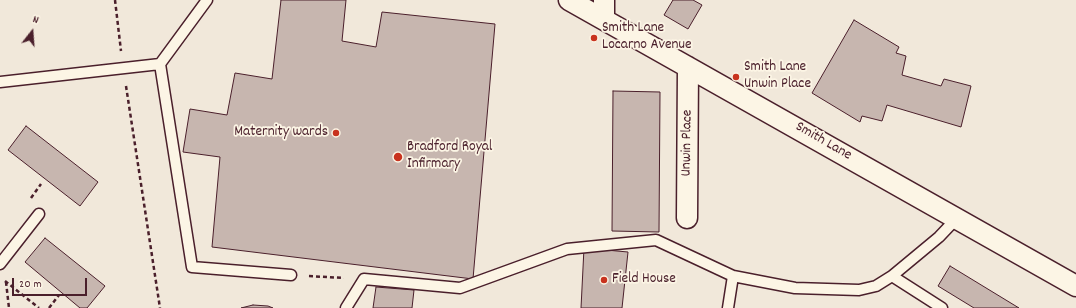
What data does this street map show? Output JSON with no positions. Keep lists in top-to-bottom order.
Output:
{
  "streets": {
    "street": ["Smith Lane", "Unwin Place"]
  },
  "crossings": [
    ["Smith Lane", "Unwin Place"]
  ],
  "places": [
    "Smith Lane Locarno Avenue",
    "Smith Lane Unwin Place",
    "Maternity wards",
    "Bradford Royal Infirmary",
    "Field House"
  ],
  "scale_bar": "20 m",
  "north": "top"
}
